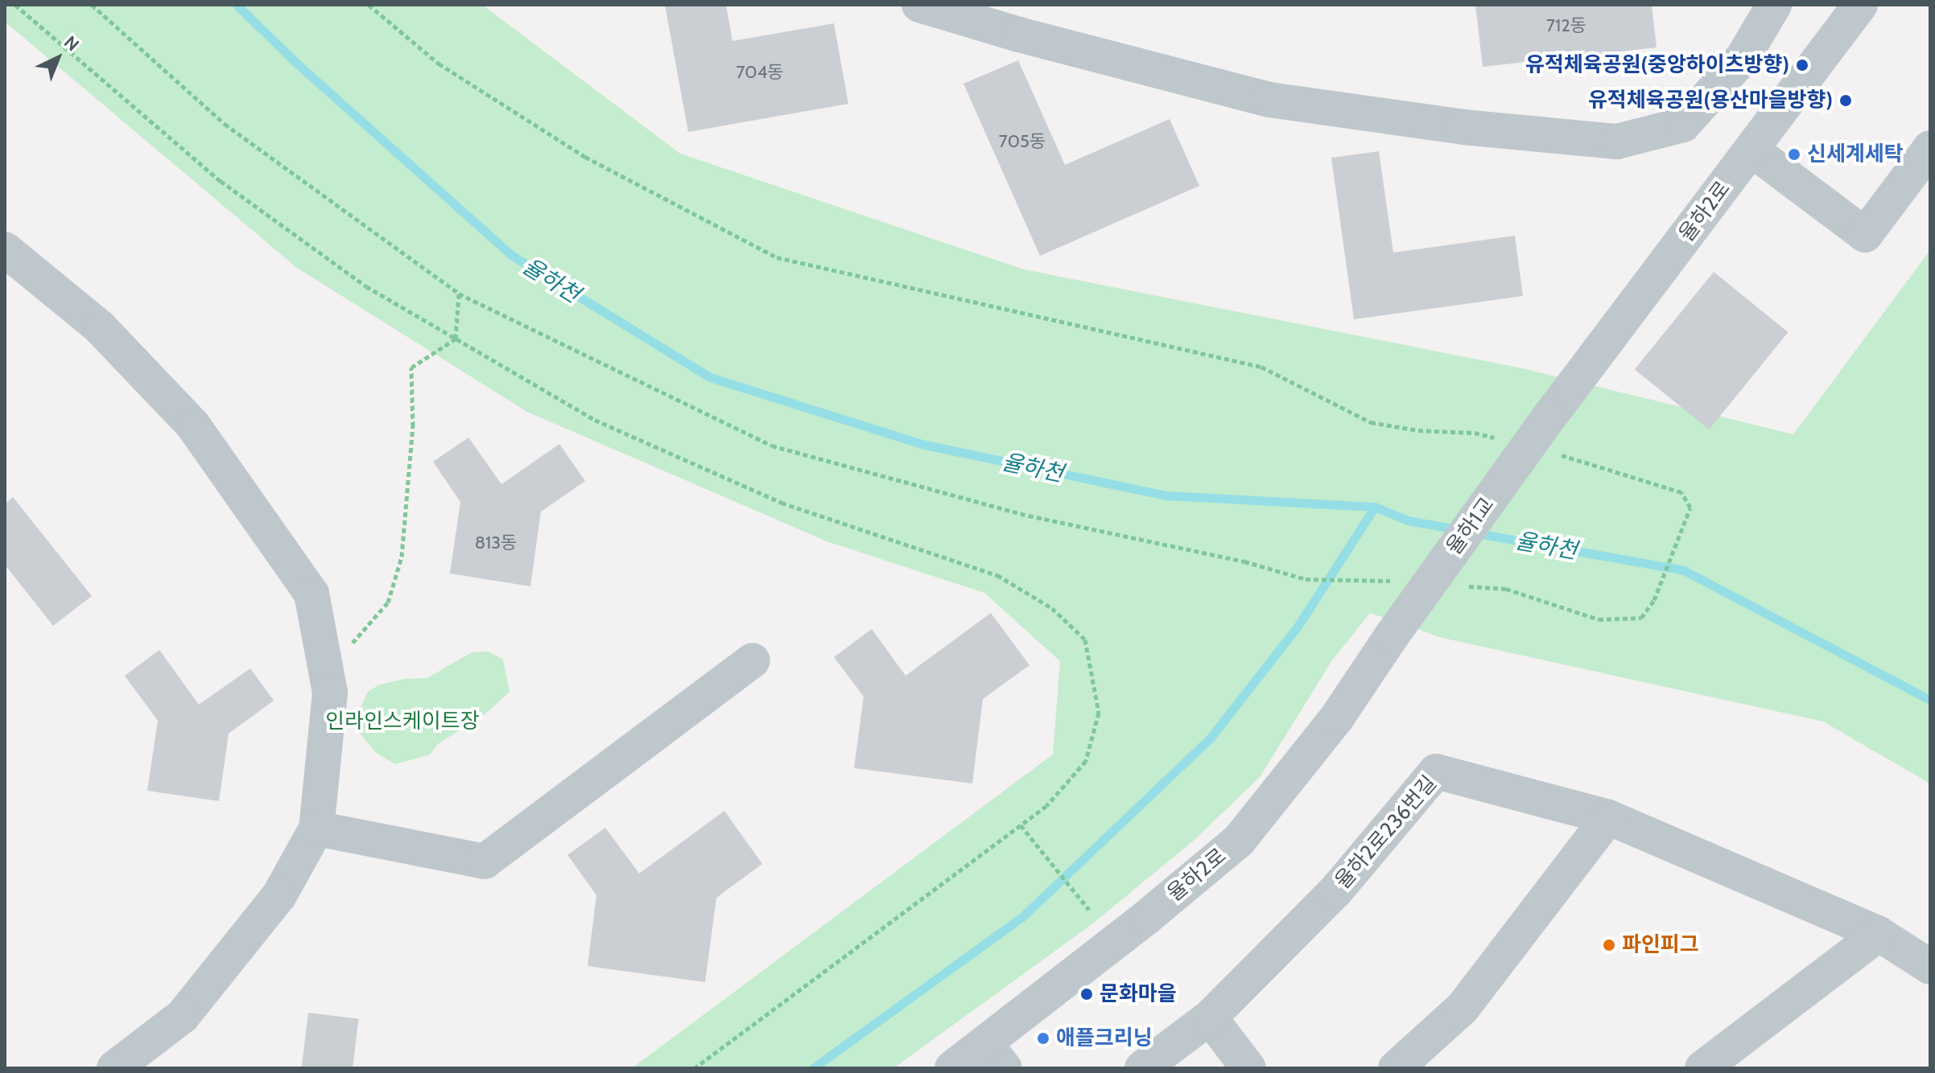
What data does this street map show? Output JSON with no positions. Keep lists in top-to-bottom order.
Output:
{
  "streets": {
    "street": ["율하2로", "율하1교", "율하2로236번길"]
  },
  "crossings": [
    ["율하2로", "율하1교"]
  ],
  "water": ["율하천"],
  "parks": ["인라인스케이트장"],
  "places": [
    "유적체육공원(중앙하이츠방향)",
    "유적체육공원(용산마을방향)",
    "신세계세탁",
    "파인피그",
    "문화마을",
    "애플크리닝"
  ],
  "house_numbers": [
    "712동",
    "704동",
    "705동",
    "813동"
  ],
  "north": "top right"
}
